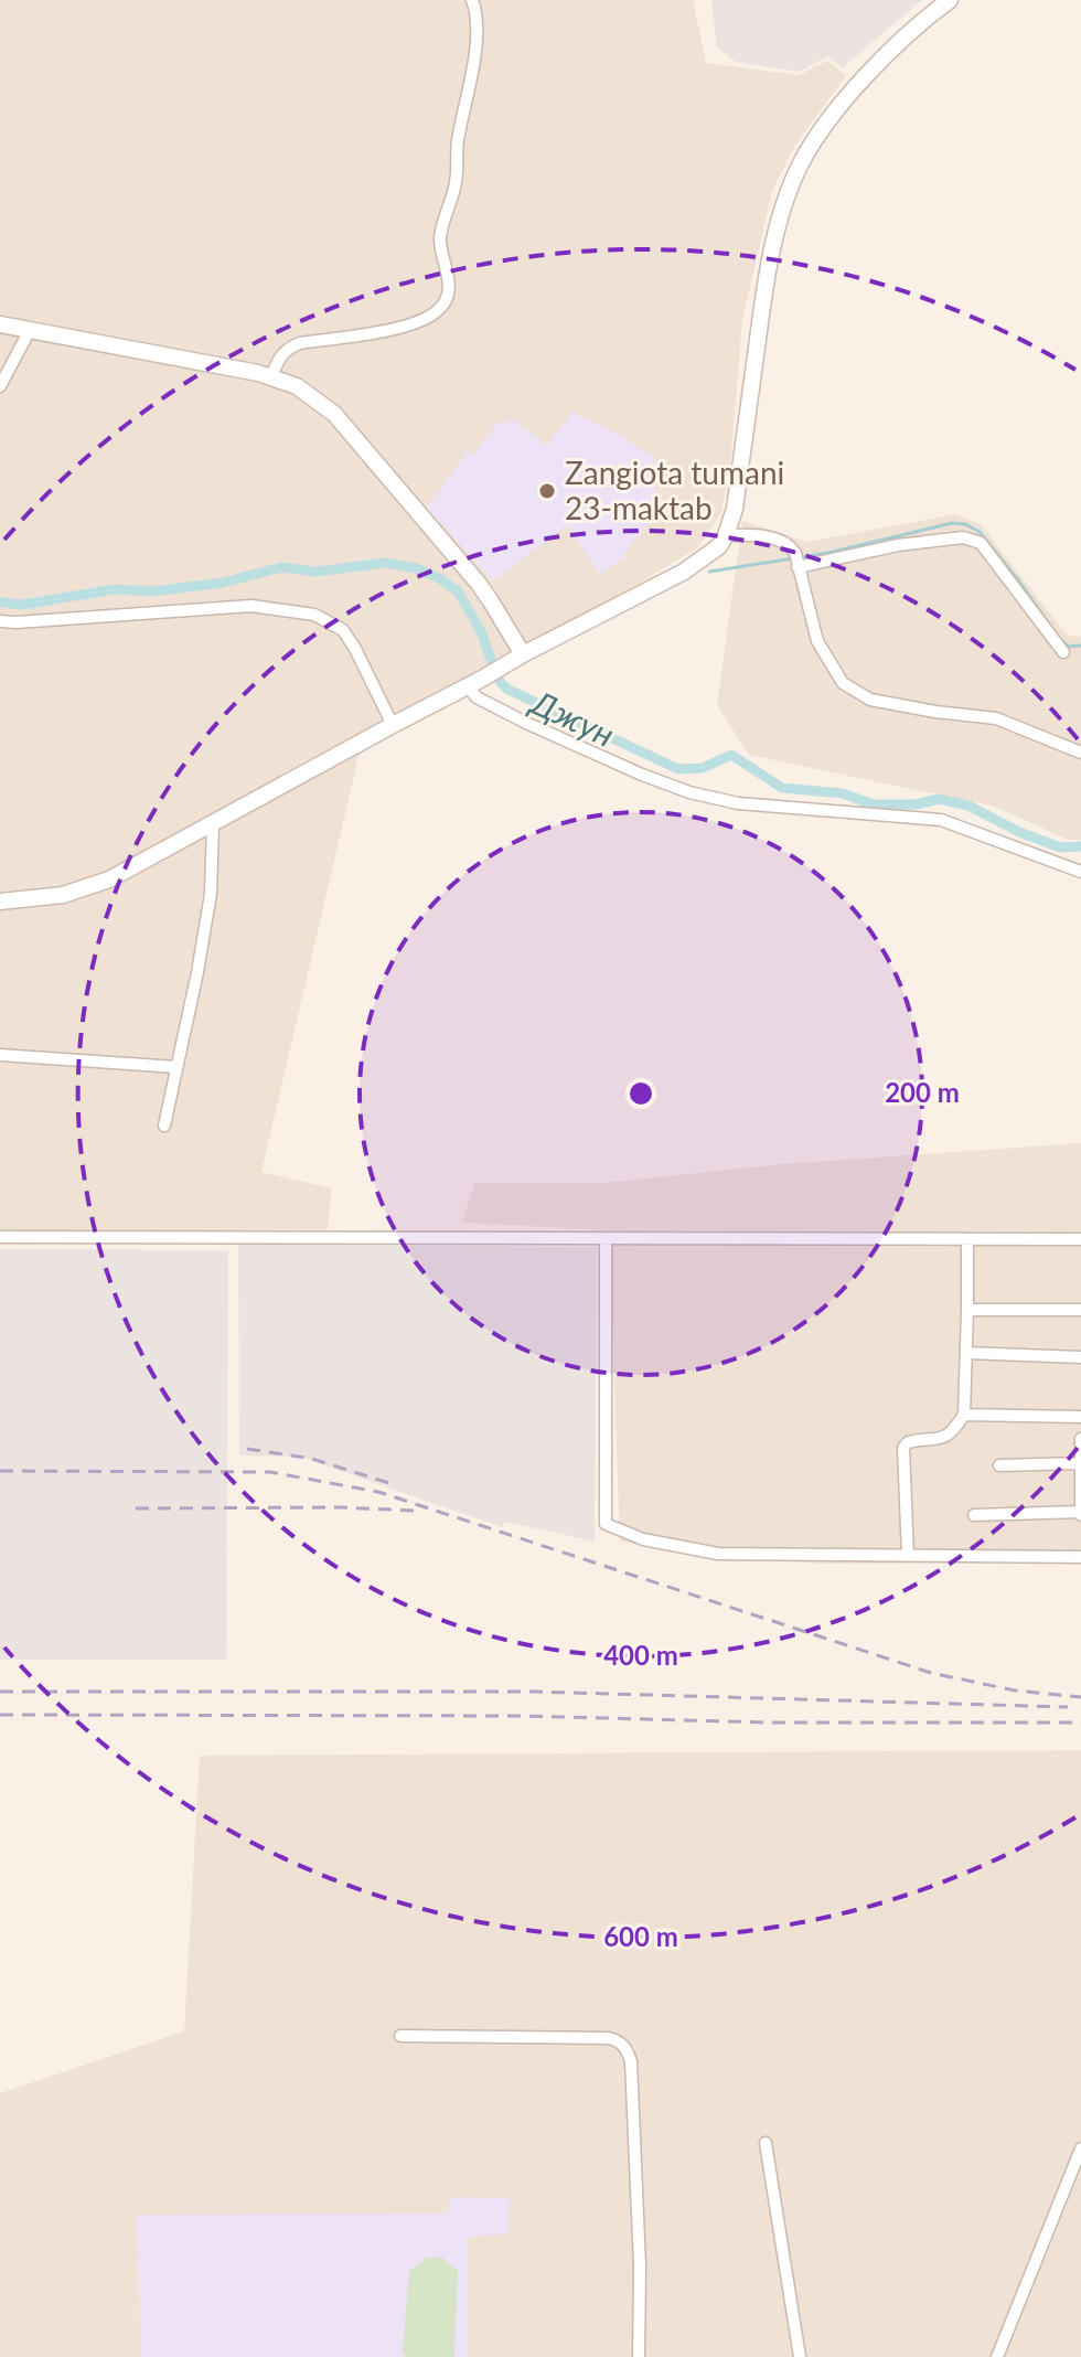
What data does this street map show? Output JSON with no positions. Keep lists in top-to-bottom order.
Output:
{
  "water": ["Джун"],
  "places": ["Zangiota tumani 23-maktab"],
  "rings": ["200 m", "400 m", "600 m"]
}
